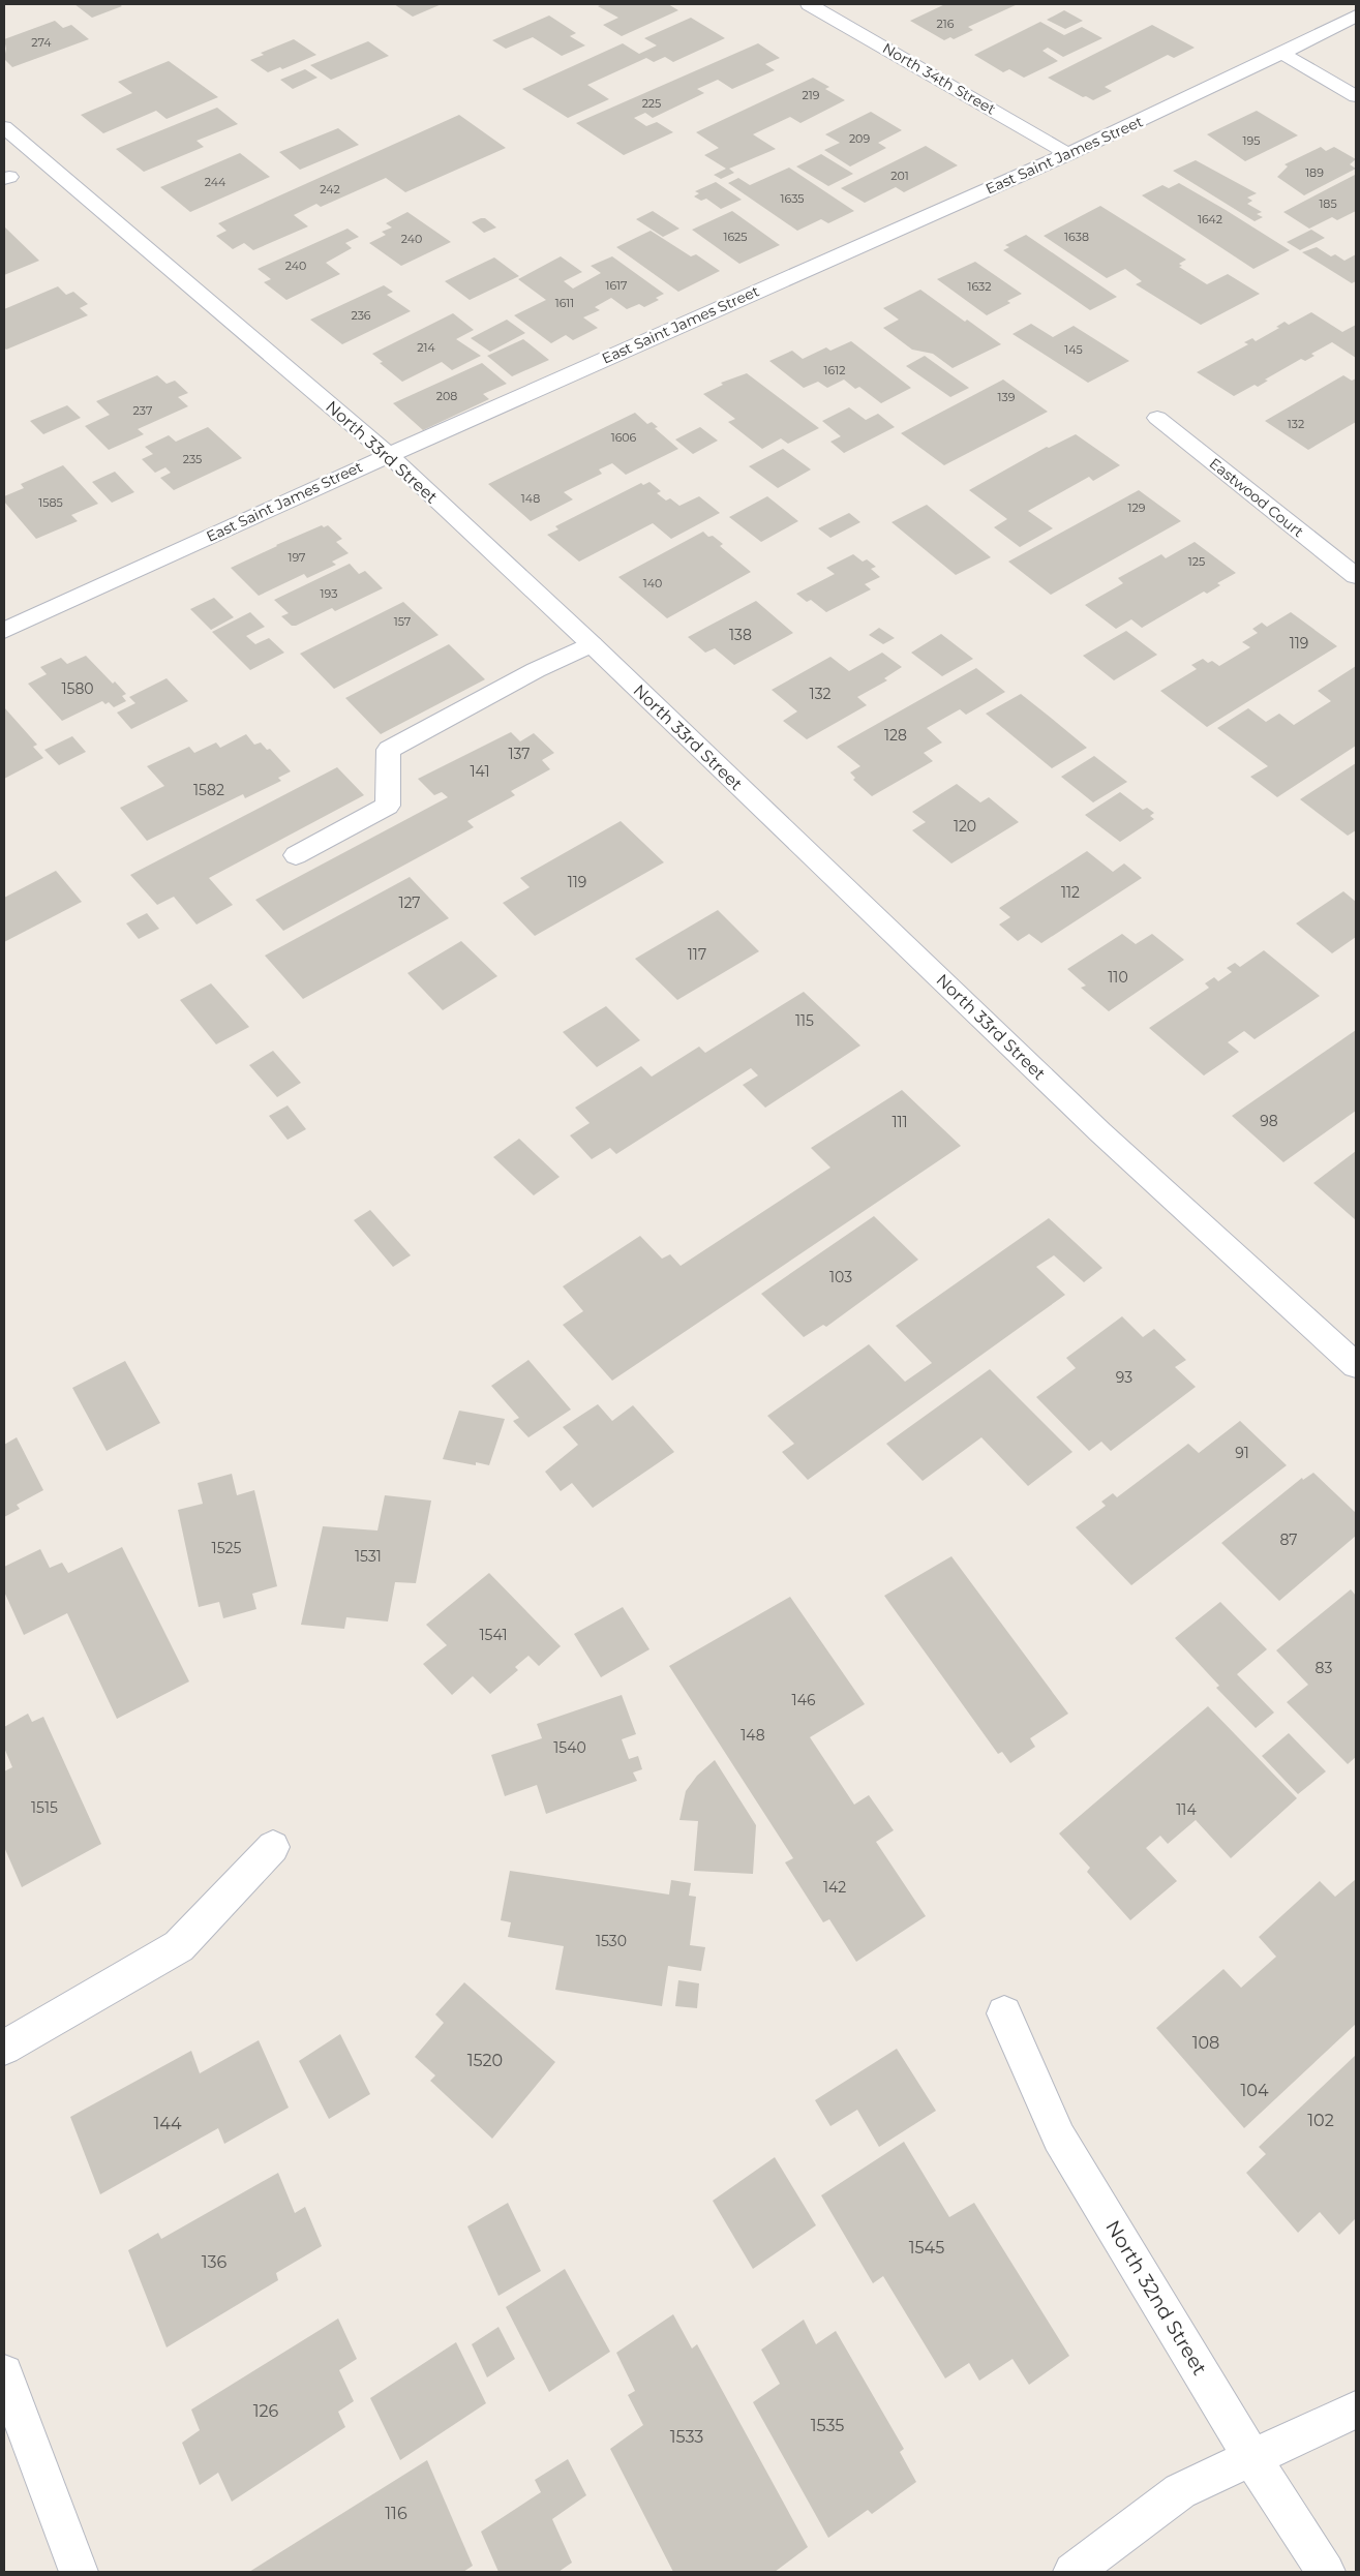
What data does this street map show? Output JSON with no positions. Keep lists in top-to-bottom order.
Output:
{
  "streets": {
    "street": [
      "North 34th Street",
      "East Saint James Street",
      "North 33rd Street",
      "Eastwood Court",
      "North 32nd Street"
    ]
  },
  "crossings": [
    ["North 34th Street", "East Saint James Street"],
    ["East Saint James Street", "North 33rd Street"]
  ],
  "house_numbers": [
    "216",
    "274",
    "219",
    "225",
    "209",
    "195",
    "189",
    "201",
    "244",
    "242",
    "1635",
    "185",
    "1642",
    "1625",
    "1638",
    "240",
    "240",
    "1617",
    "1632",
    "1611",
    "236",
    "214",
    "145",
    "1612",
    "208",
    "139",
    "237",
    "132",
    "1606",
    "235",
    "148",
    "1585",
    "129",
    "197",
    "125",
    "140",
    "193",
    "157",
    "138",
    "119",
    "1580",
    "132",
    "128",
    "137",
    "141",
    "1582",
    "120",
    "119",
    "112",
    "127",
    "117",
    "110",
    "115",
    "98",
    "111",
    "103",
    "93",
    "91",
    "87",
    "1525",
    "1531",
    "1541",
    "83",
    "146",
    "148",
    "1540",
    "1515",
    "114",
    "142",
    "1530",
    "108",
    "1520",
    "104",
    "102",
    "144",
    "1545",
    "136",
    "126",
    "1535",
    "1533",
    "116"
  ]
}
